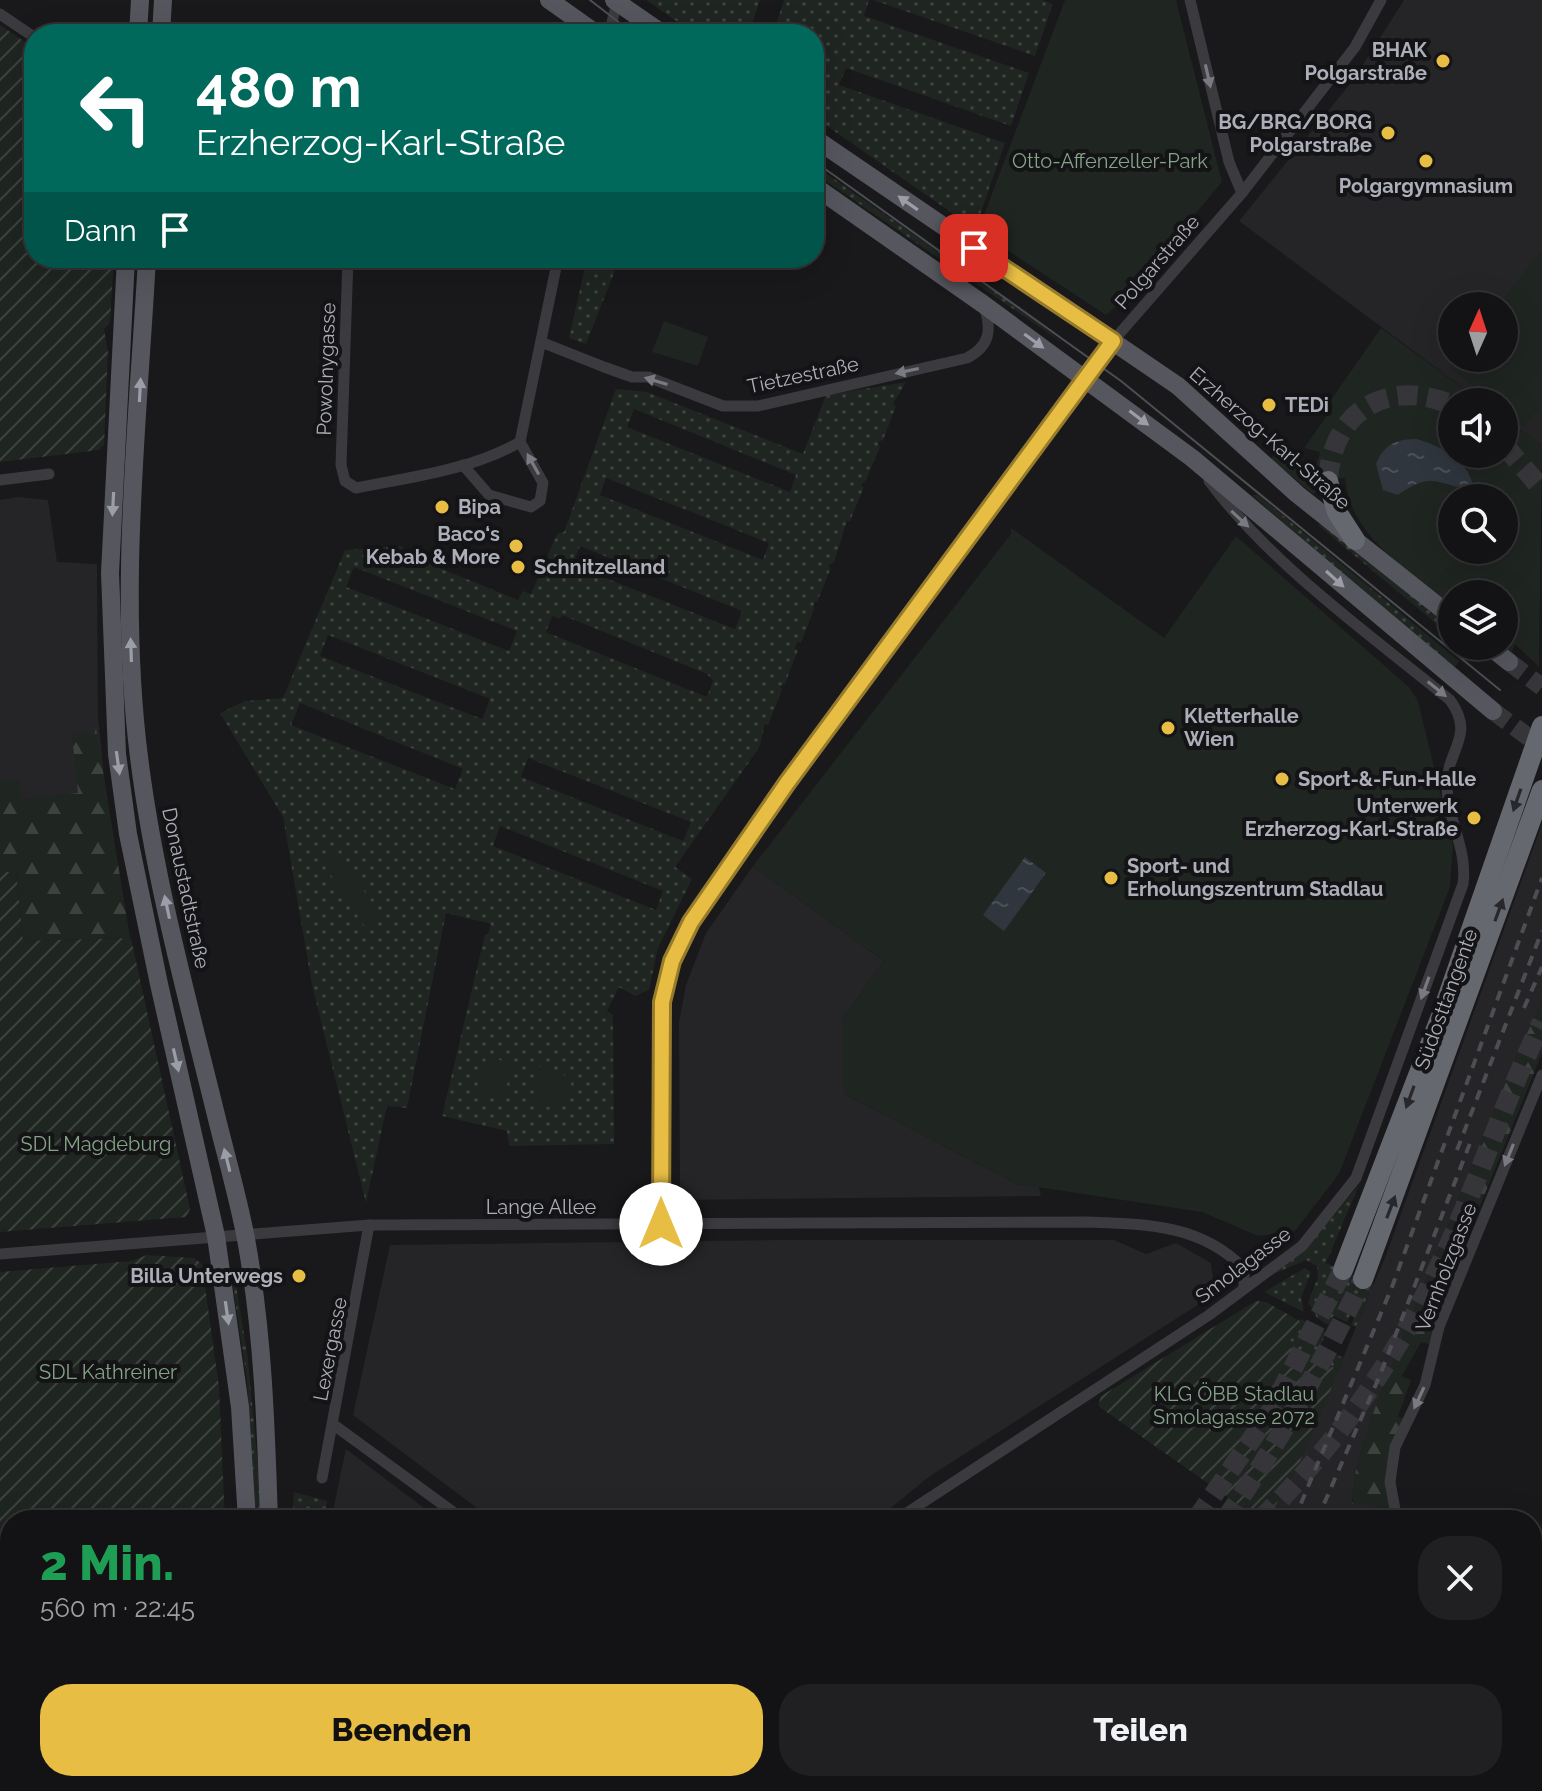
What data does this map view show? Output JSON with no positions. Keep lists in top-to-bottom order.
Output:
{
  "streets": {
    "highway": ["Südosttangente"],
    "main road": ["Erzherzog-Karl-Straße", "Donaustadtstraße"],
    "street": [
      "Polgarstraße",
      "Powolnygasse",
      "Tietzestraße",
      "Lange Allee",
      "Smolagasse",
      "Vernholzgasse",
      "Lexergasse"
    ]
  },
  "crossings": [
    ["Polgarstraße", "Erzherzog-Karl-Straße"],
    ["Polgarstraße", "Lange Allee"],
    ["Donaustadtstraße", "Lange Allee"],
    ["Lange Allee", "Smolagasse"],
    ["Lange Allee", "Lexergasse"]
  ],
  "one_way": ["Tietzestraße", "Smolagasse", "Vernholzgasse"],
  "parks": [
    "Otto-Affenzeller-Park",
    "SDL Magdeburg",
    "SDL Kathreiner",
    "KLG ÖBB Stadlau Smolagasse 2072"
  ],
  "places": [
    "BHAK Polgarstraße",
    "BG/BRG/BORG Polgarstraße",
    "Polgargymnasium",
    "TEDi",
    "Bipa",
    "Baco‘s Kebab & More",
    "Schnitzelland",
    "Kletterhalle Wien",
    "Sport-&-Fun-Halle",
    "Unterwerk Erzherzog-Karl-Straße",
    "Sport- und Erholungszentrum Stadlau",
    "Billa Unterwegs"
  ],
  "north": "top",
  "page": {
    "turn": ["480 m", "Erzherzog-Karl-Straße"],
    "then": "Dann",
    "heading": ["2 Min.", "560 m · 22:45"],
    "buttons": ["Beenden", "Teilen"]
  }
}
